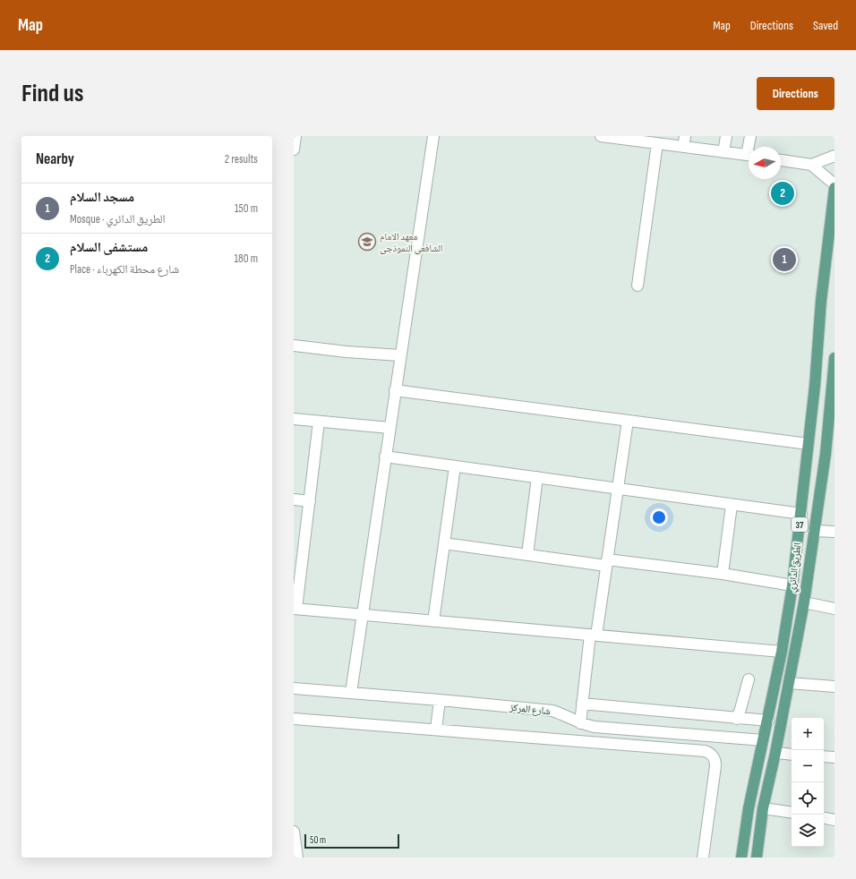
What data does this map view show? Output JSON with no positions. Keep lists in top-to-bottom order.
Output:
{
  "streets": {
    "main road": ["37", "الطريق الدائري"],
    "street": ["شارع المركز"]
  },
  "crossings": [
    ["الطريق الدائري", "شارع المركز"]
  ],
  "places": {
    "school or university": ["معهد الامام الشافعى النموذجى"]
  },
  "scale_bar": "50 m",
  "north": "left",
  "page": {
    "header": "Map",
    "nav": ["Map", "Directions", "Saved"],
    "buttons": "Directions",
    "title": "Find us",
    "heading": ["Nearby", "2 results"],
    "pins": ["2", "1"],
    "list": [
      {
        "mark": "1",
        "name": "مسجد السلام",
        "note": "Mosque · الطريق الدائري",
        "value": "150 m"
      },
      {
        "mark": "2",
        "name": "مستشفى السلام",
        "note": "Place · شارع محطة الكهرباء",
        "value": "180 m"
      }
    ],
    "map_buttons": ["+", "−"],
    "scale": "50 m"
  }
}
